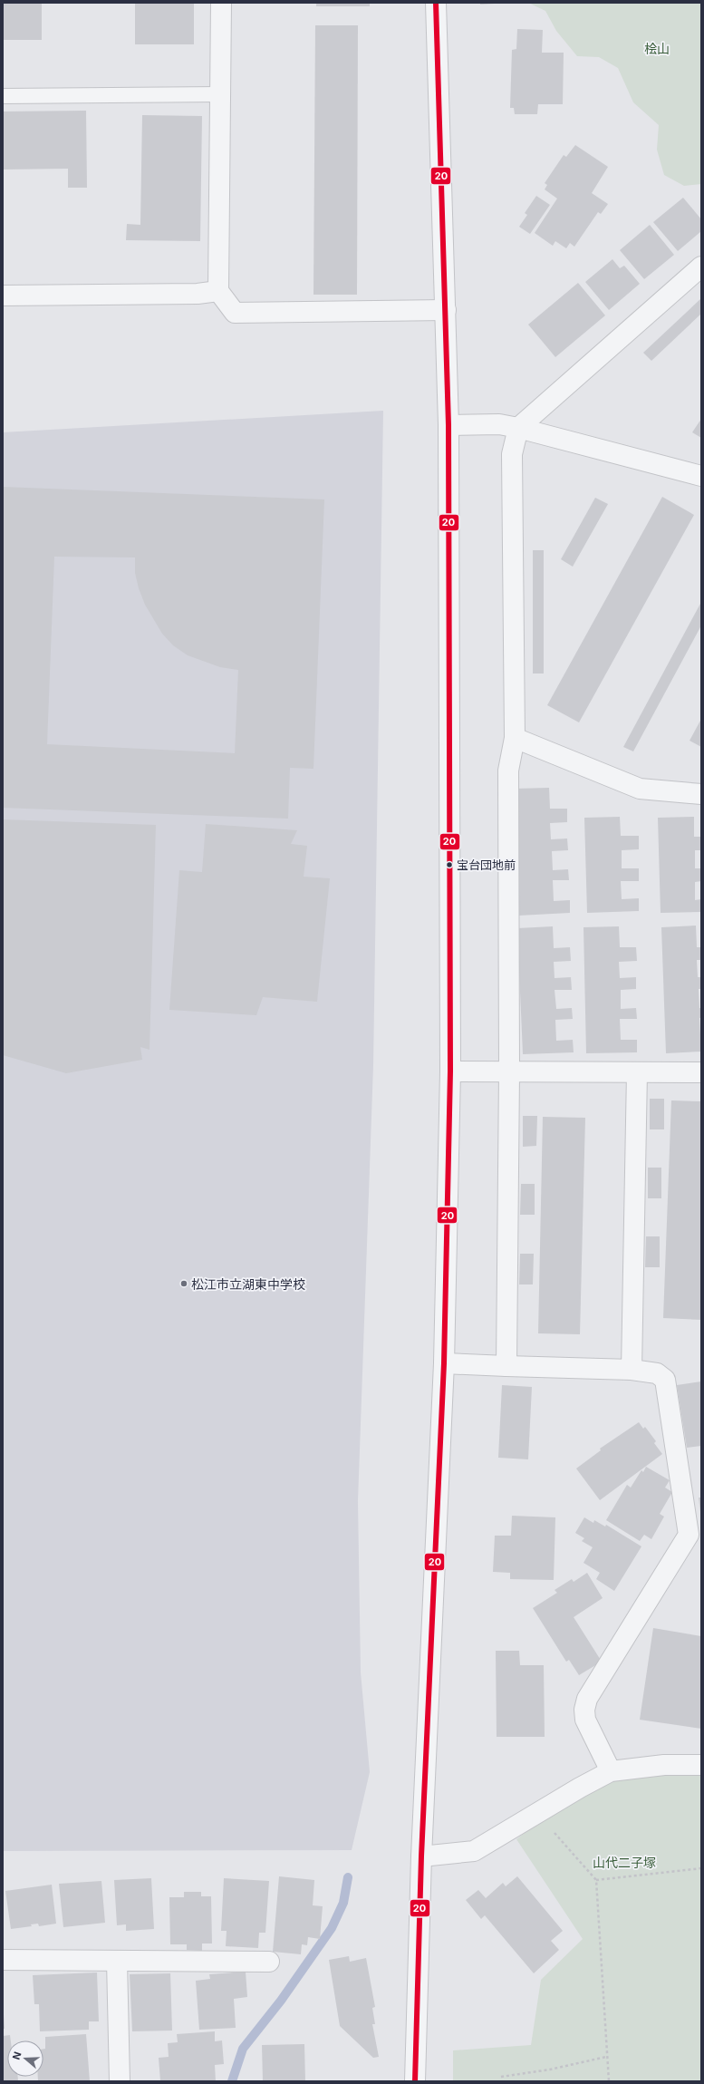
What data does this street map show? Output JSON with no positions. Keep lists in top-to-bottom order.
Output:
{
  "parks": ["桧山", "山代二子塚"],
  "places": ["宝台団地前", "松江市立湖東中学校"],
  "lines": ["transit line 20"],
  "north": "left"
}
